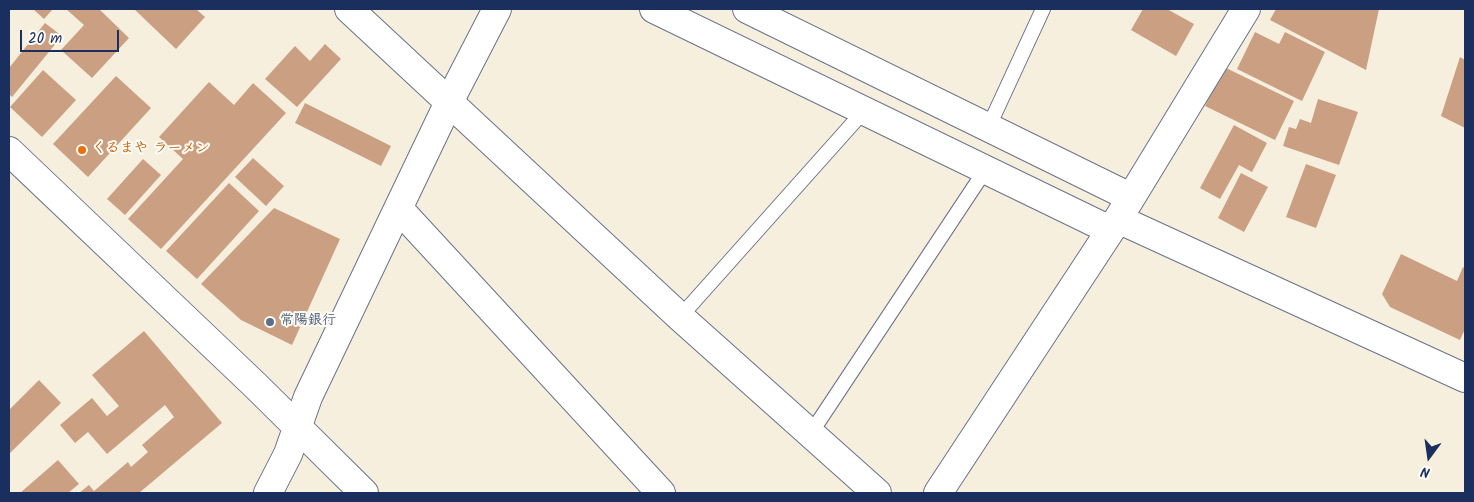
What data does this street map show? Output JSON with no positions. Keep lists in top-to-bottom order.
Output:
{
  "places": ["くるまや ラーメン", "常陽銀行"],
  "scale_bar": "20 m",
  "north": "bottom"
}
